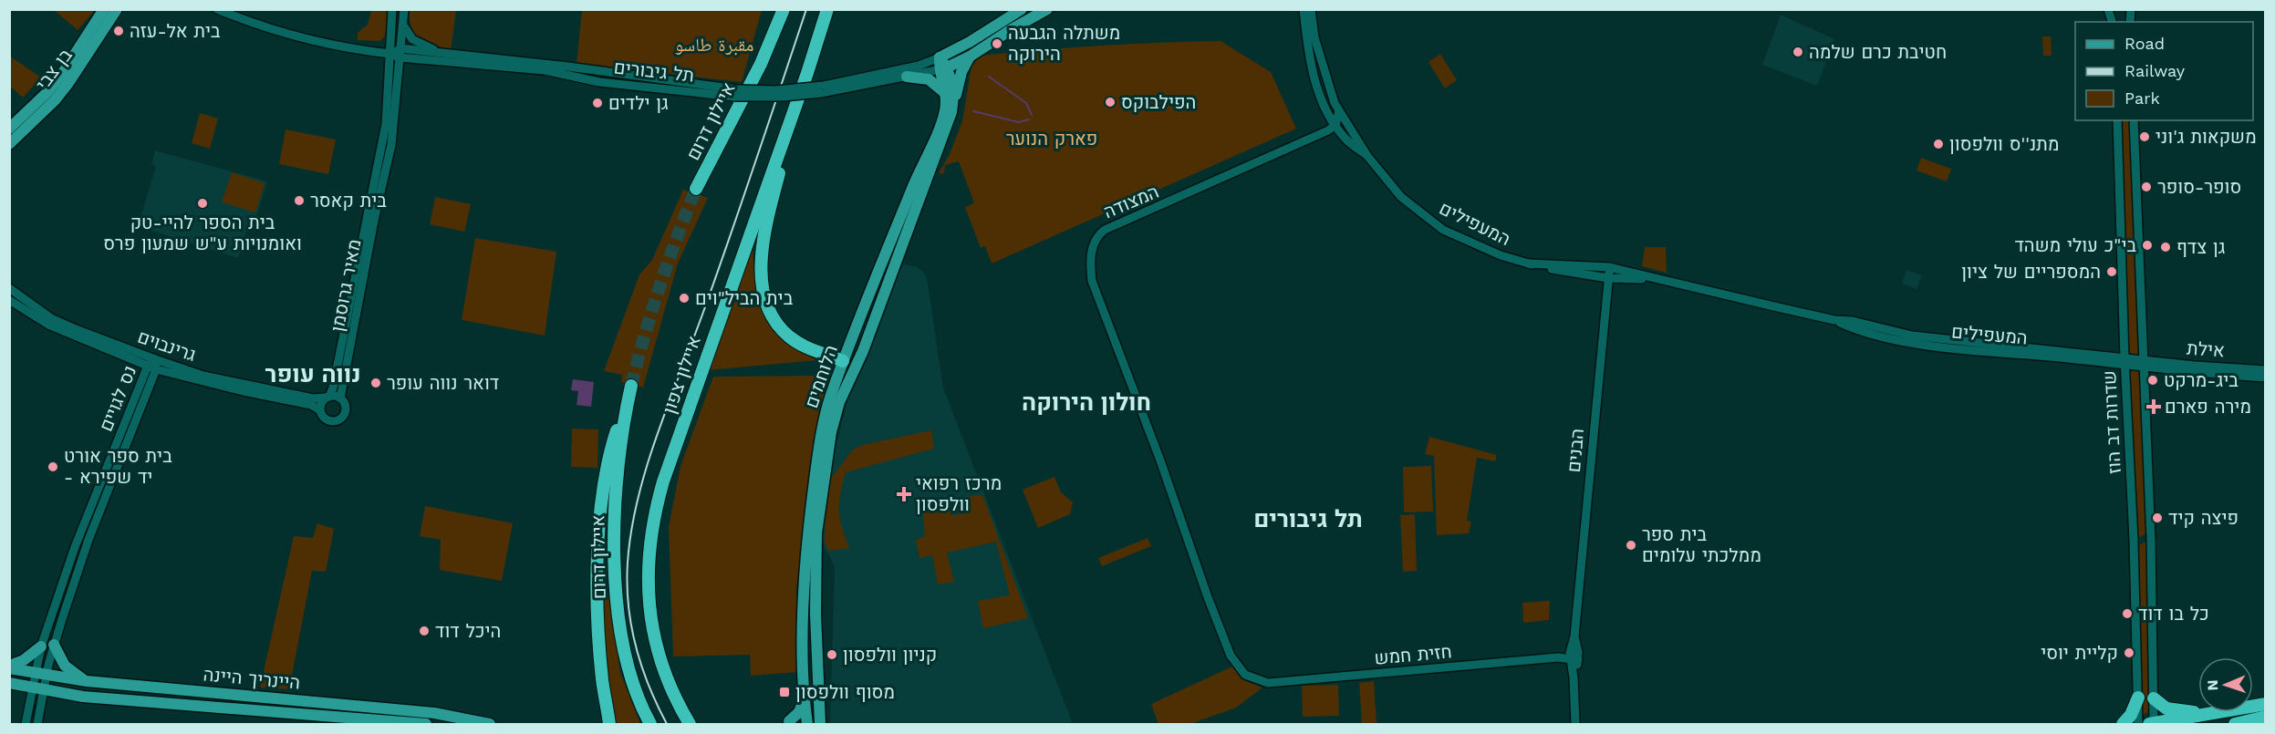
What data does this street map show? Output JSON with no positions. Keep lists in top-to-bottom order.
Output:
{
  "streets": {
    "highway": ["איילון דרום", "איילון צפון"],
    "main road": ["בן צבי", "הלוחמים", "היינריך היינה"],
    "street": [
      "תל גיבורים",
      "המצודה",
      "המעפילים",
      "מאיר גרוסמן",
      "גרינבוים",
      "אילת",
      "נס לגויים",
      "שדרות דב הוז",
      "הבנים",
      "חזית חמש"
    ]
  },
  "crossings": [
    ["תל גיבורים", "מאיר גרוסמן"],
    ["תל גיבורים", "הלוחמים"],
    ["המצודה", "המעפילים"],
    ["המצודה", "חזית חמש"],
    ["המעפילים", "אילת"],
    ["המעפילים", "שדרות דב הוז"],
    ["המעפילים", "הבנים"],
    ["מאיר גרוסמן", "גרינבוים"],
    ["גרינבוים", "נס לגויים"],
    ["אילת", "שדרות דב הוז"],
    ["נס לגויים", "היינריך היינה"],
    ["הבנים", "חזית חמש"]
  ],
  "districts": ["נווה עופר", "חולון הירוקה", "תל גיבורים"],
  "parks": ["مقبرة طاسو", "פארק הנוער"],
  "places": {
    "other": [
      "בית אל-עזה",
      "משתלה הגבעה הירוקה",
      "חטיבת כרם שלמה",
      "הפילבוקס",
      "גן ילדים",
      "משקאות ג'וני",
      "מתנ''ס וולפסון",
      "סופר-סופר",
      "בית קאסר",
      "בית הספר להיי-טק ואומנויות ע\"ש שמעון פרס",
      "בי\"כ עולי משהד",
      "גן צדף",
      "המספריים של ציון",
      "בית הביל\"וים",
      "ביג-מרקט",
      "דואר נווה עופר",
      "בית ספר אורט - יד שפירא",
      "פיצה קיד",
      "בית ספר ממלכתי עלומים",
      "כל בו דוד",
      "היכל דוד",
      "קליית יוסי",
      "קניון וולפסון"
    ],
    "health": ["מירה פארם", "מרכז רפואי וולפסון"],
    "transit": ["מסוף וולפסון"]
  },
  "legend": ["Road", "Railway", "Park"],
  "north": "left"
}
